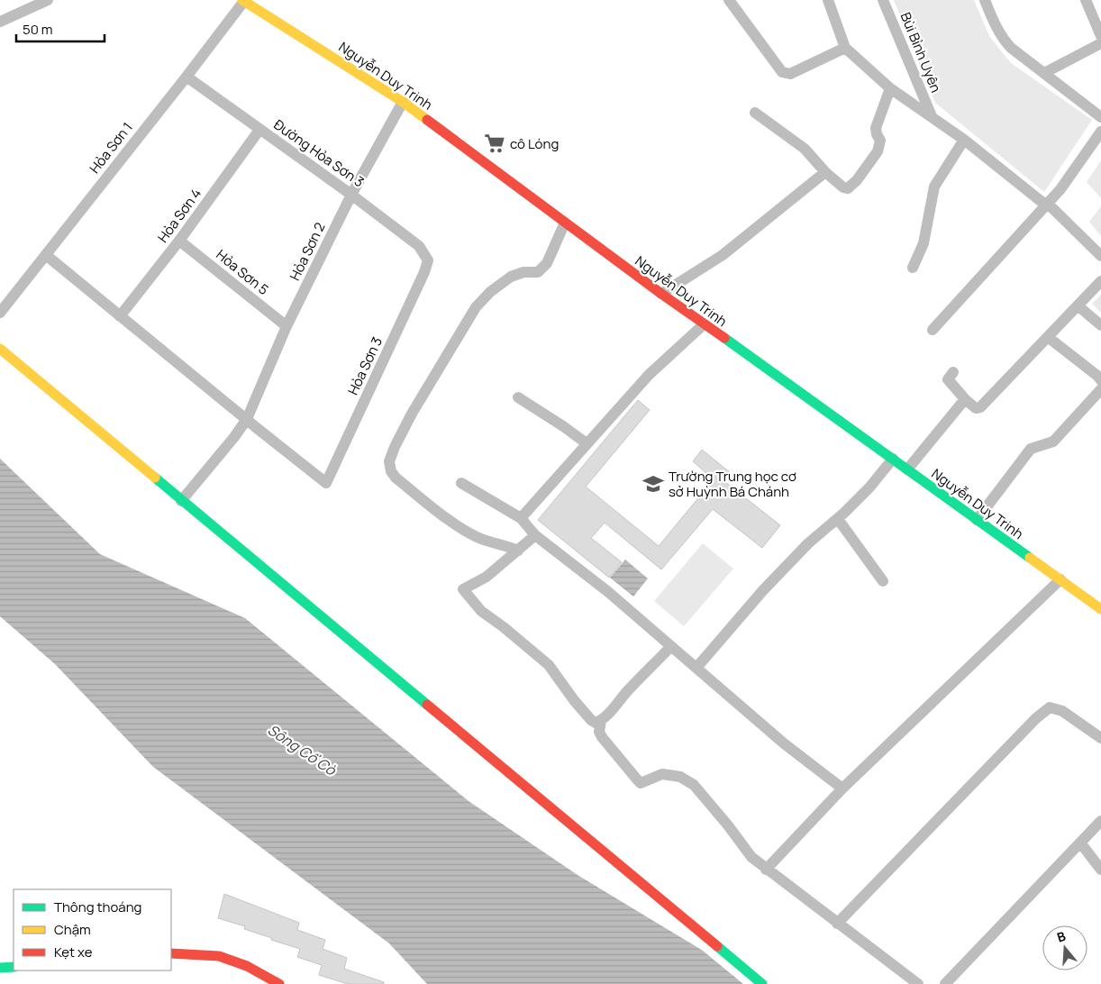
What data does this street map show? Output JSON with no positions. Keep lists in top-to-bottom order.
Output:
{
  "streets": {
    "street": [
      "Bùi Bỉnh Uyên",
      "Nguyễn Duy Trinh",
      "Hỏa Sơn 1",
      "Đường Hỏa Sơn 3",
      "Hỏa Sơn 4",
      "Hỏa Sơn 2",
      "Hỏa Sơn 5",
      "Hỏa Sơn 3"
    ]
  },
  "crossings": [
    ["Nguyễn Duy Trinh", "Hỏa Sơn 1"],
    ["Nguyễn Duy Trinh", "Hỏa Sơn 2"],
    ["Hỏa Sơn 1", "Đường Hỏa Sơn 3"],
    ["Đường Hỏa Sơn 3", "Hỏa Sơn 4"],
    ["Đường Hỏa Sơn 3", "Hỏa Sơn 2"],
    ["Đường Hỏa Sơn 3", "Hỏa Sơn 3"],
    ["Hỏa Sơn 4", "Hỏa Sơn 5"],
    ["Hỏa Sơn 2", "Hỏa Sơn 5"],
    ["Hỏa Sơn 2", "Hỏa Sơn 3"]
  ],
  "water": ["Sông Cổ Cò"],
  "places": {
    "supermarket": ["cô Lóng"],
    "school or university": ["Trường Trung học cơ sở Huỳnh Bá Chánh"]
  },
  "legend": ["Thông thoáng", "Chậm", "Kẹt xe"],
  "scale_bar": "50 m",
  "north": "top"
}
